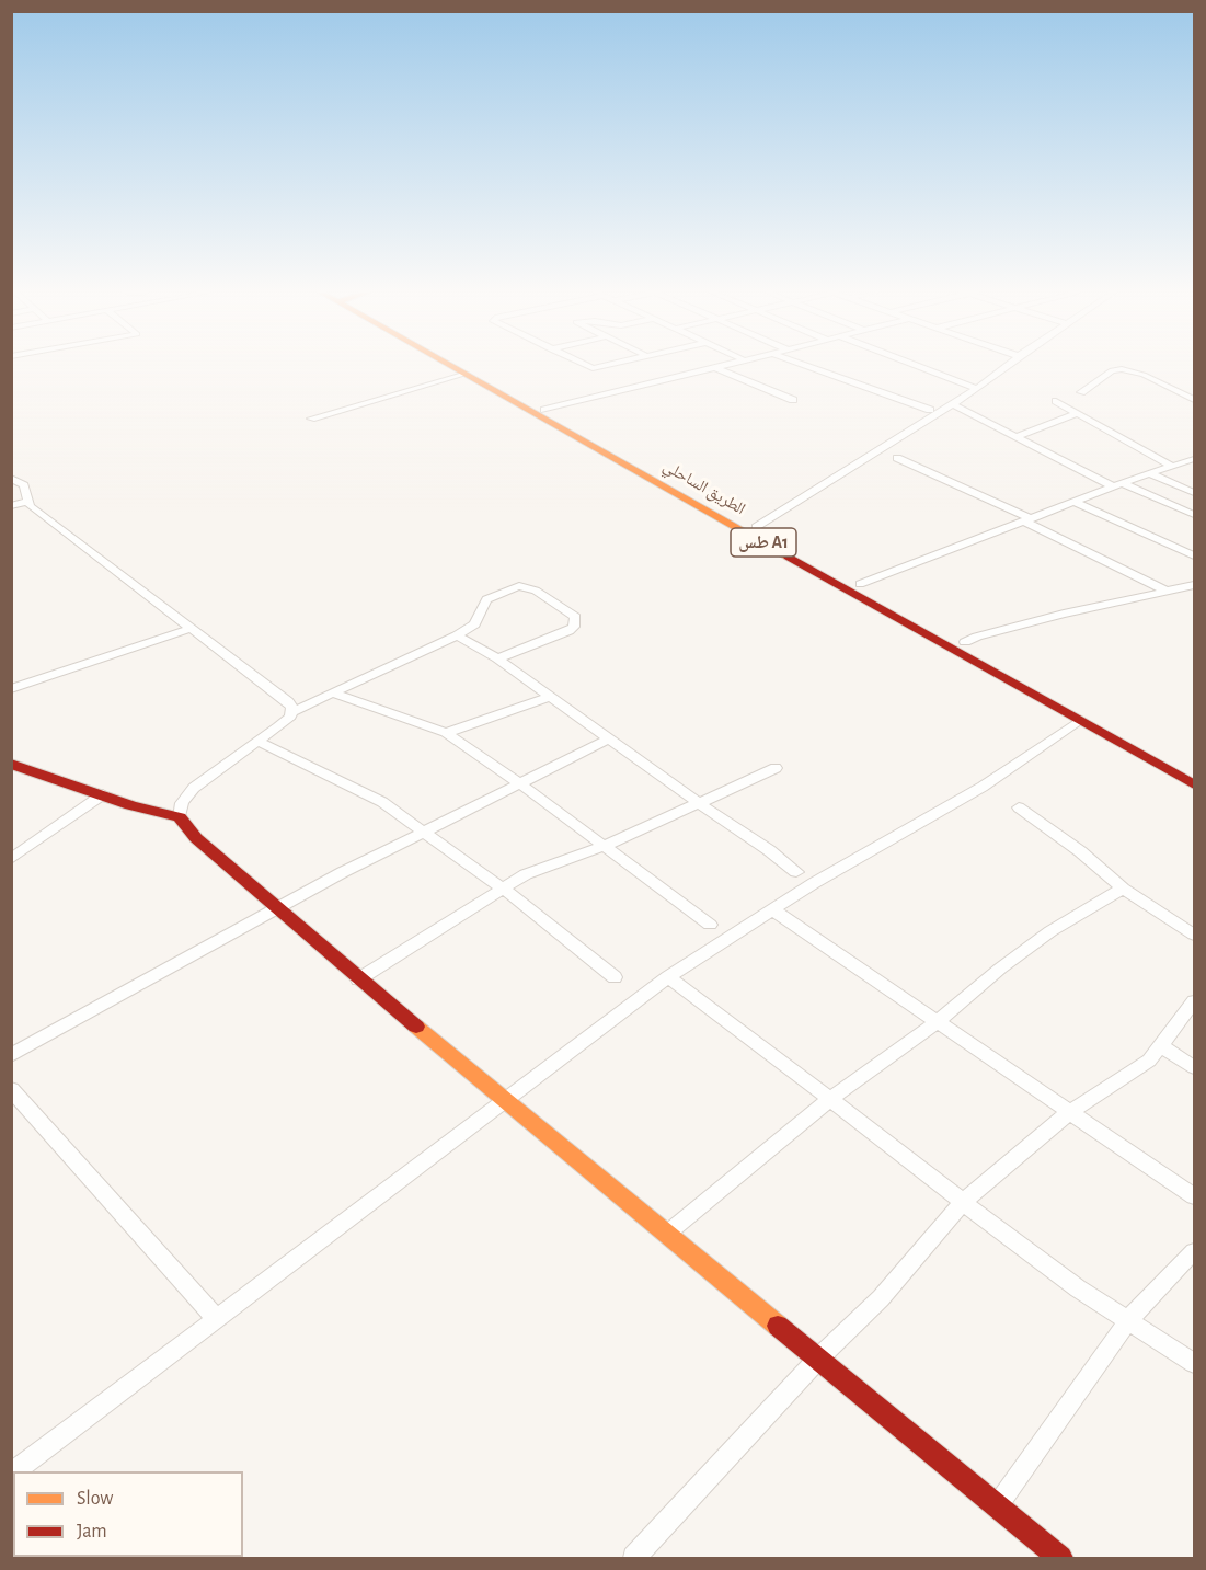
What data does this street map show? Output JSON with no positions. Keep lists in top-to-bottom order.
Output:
{
  "streets": {
    "main road": ["الطريق الساحلي", "طس A1"]
  },
  "legend": ["Slow", "Jam"]
}
